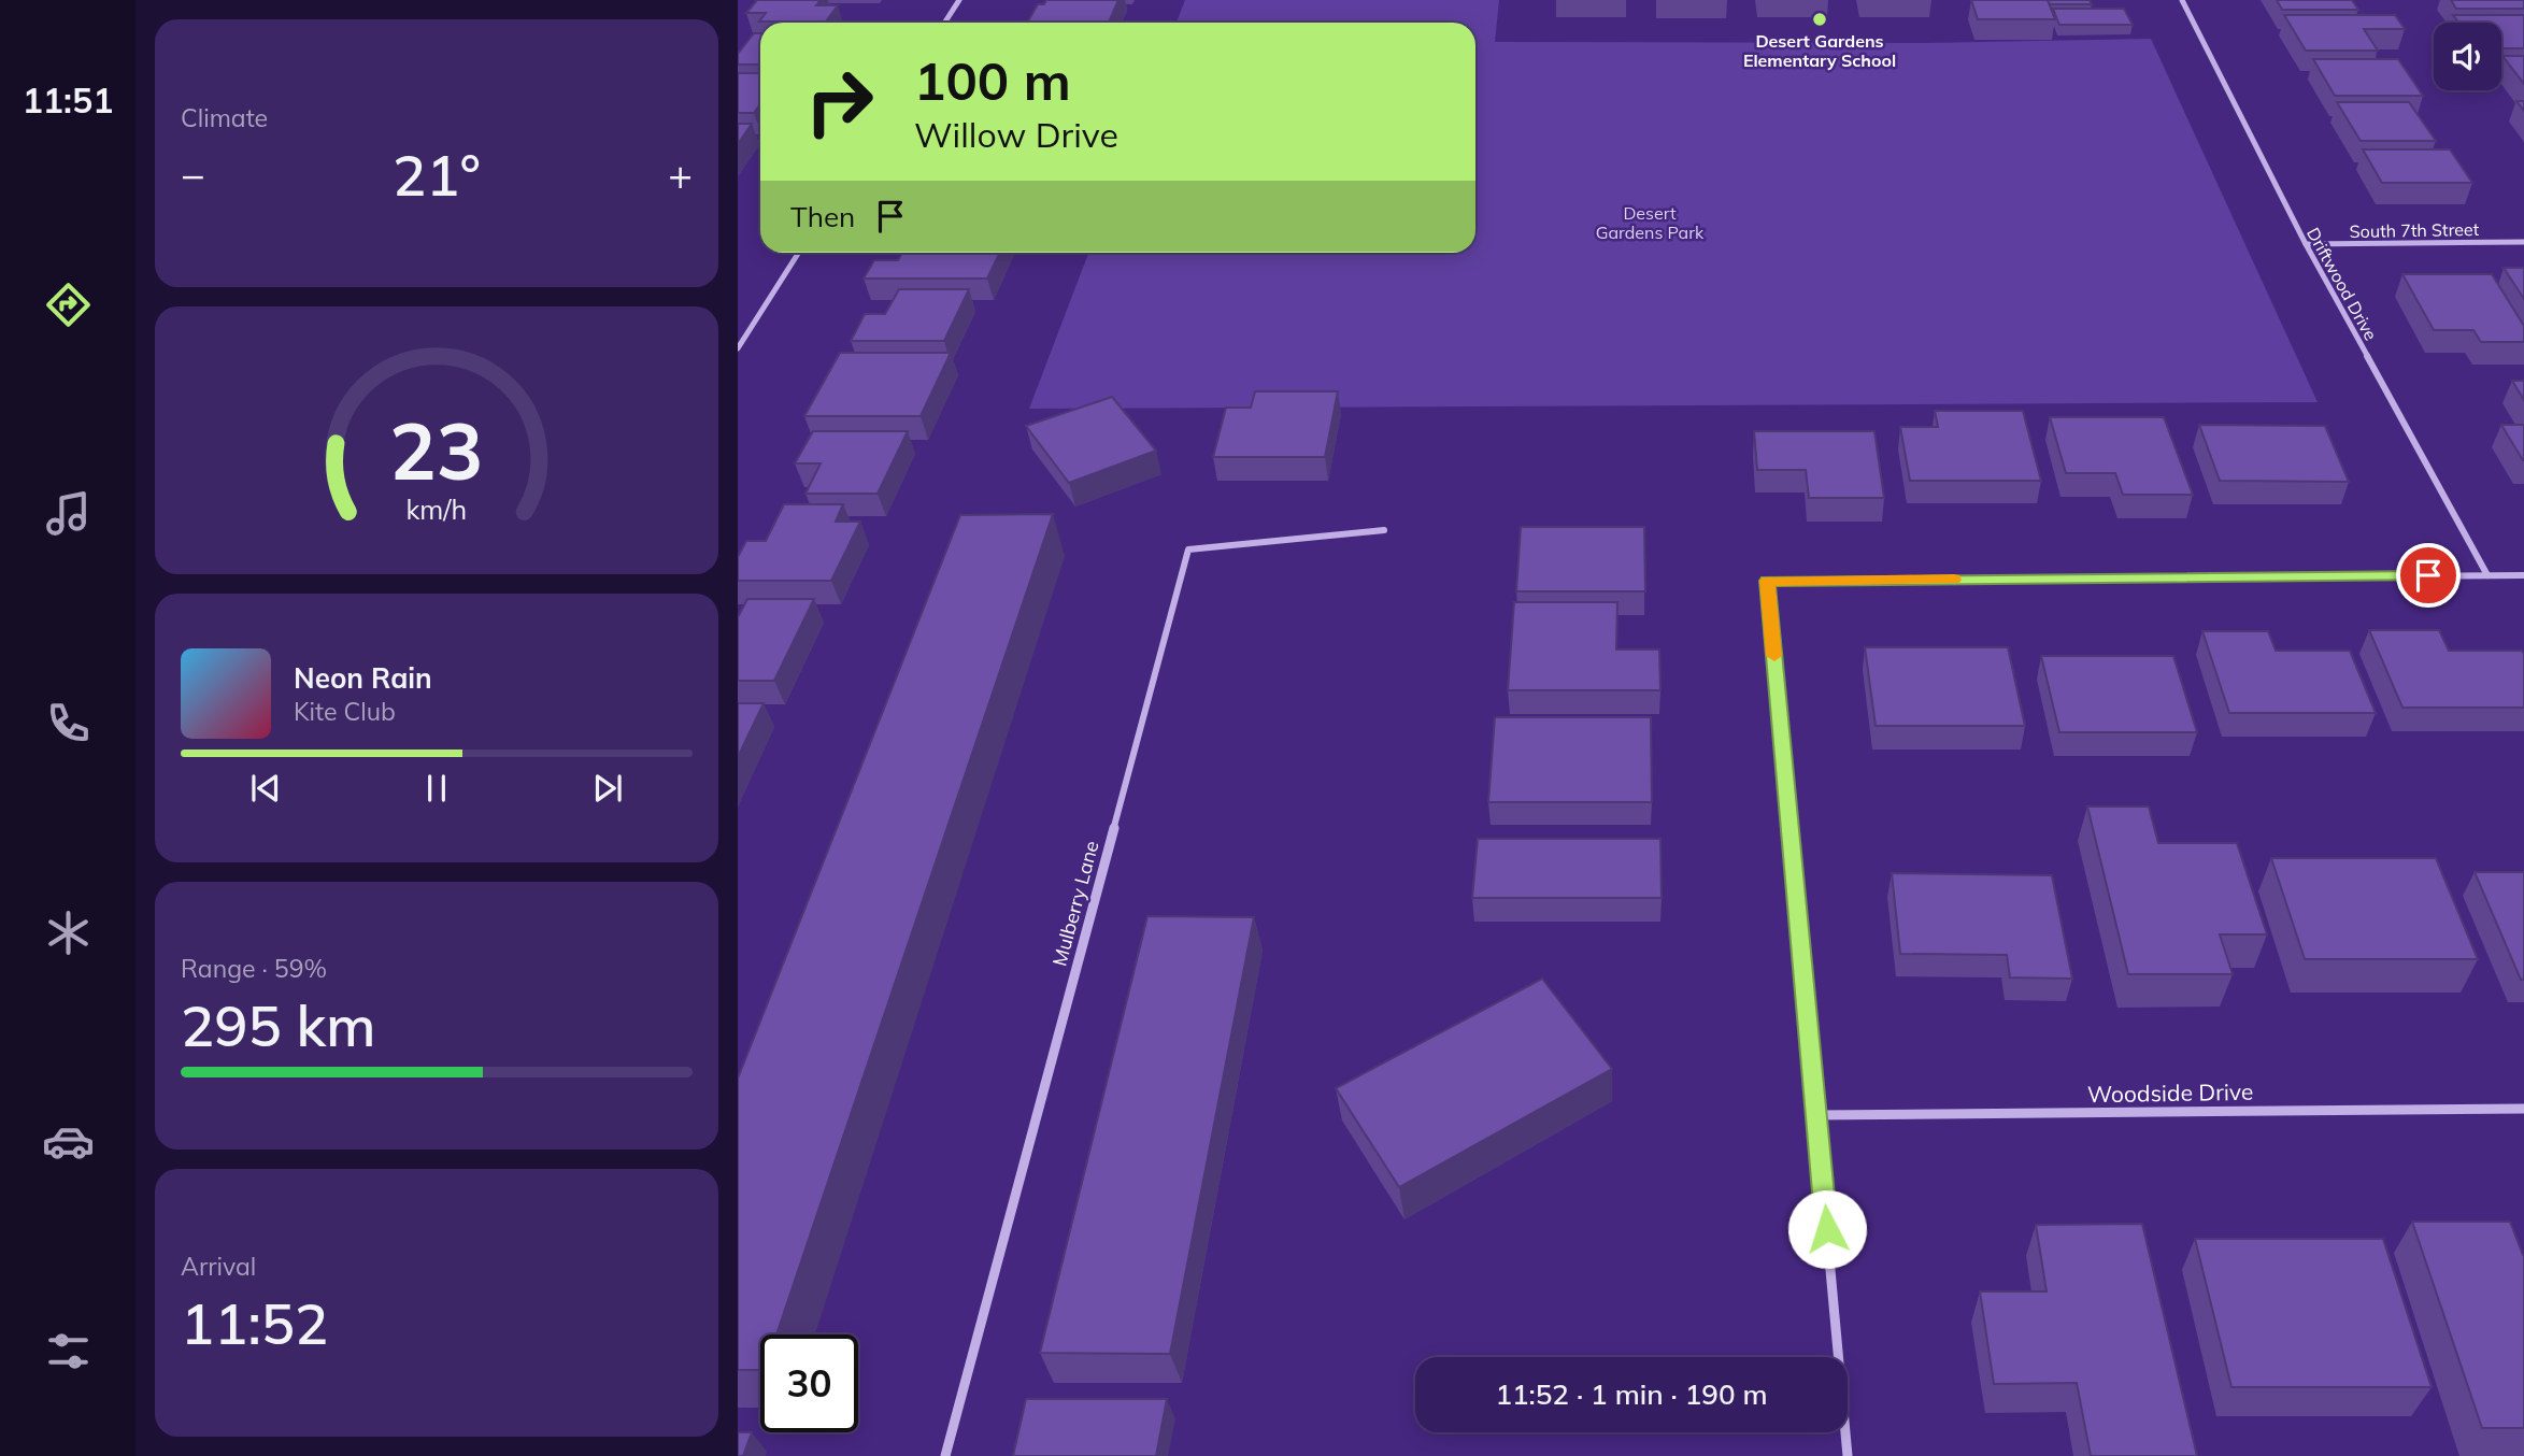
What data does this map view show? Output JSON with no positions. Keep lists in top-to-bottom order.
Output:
{
  "streets": {
    "street": [
      "South 7th Street",
      "Driftwood Drive",
      "Mulberry Lane",
      "Woodside Drive"
    ]
  },
  "crossings": [
    ["South 7th Street", "Driftwood Drive"]
  ],
  "parks": ["Desert Gardens Park"],
  "places": ["Desert Gardens Elementary School"],
  "page": {
    "tabs": "11:51",
    "tile": [
      "Climate",
      ["Range · 59%", "295 km"],
      ["Arrival", "11:52"]
    ],
    "turn": ["100 m", "Willow Drive"],
    "heat": ["−", "21°", "+"],
    "then": "Then",
    "song": ["Neon Rain", "Kite Club"],
    "limit": "30",
    "trip": "11:52 · 1 min · 190 m",
    "gauge": ["23", "km/h"]
  }
}
